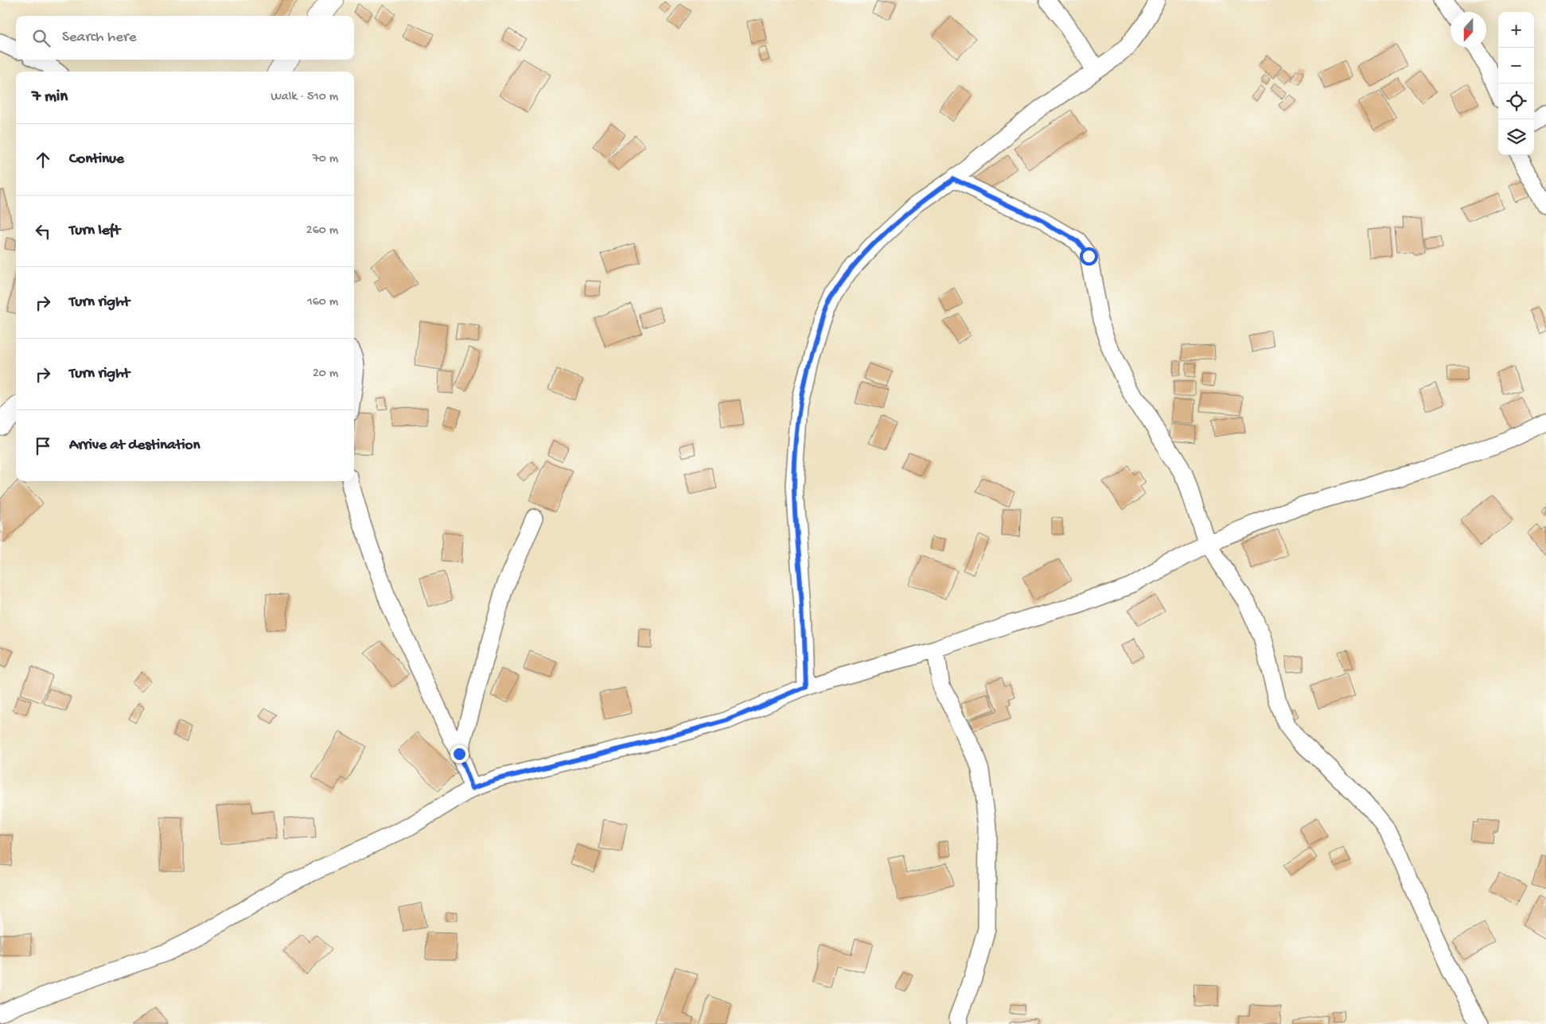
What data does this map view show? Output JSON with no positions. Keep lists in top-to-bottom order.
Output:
{
  "north": "bottom",
  "page": {
    "map_buttons": ["+", "−"],
    "search": "Search here",
    "heading": ["7 min", "Walk · 510 m"],
    "list": [
      ["Continue", "70 m"],
      ["Turn left", "260 m"],
      ["Turn right", "160 m"],
      ["Turn right", "20 m"],
      "Arrive at destination"
    ]
  }
}
